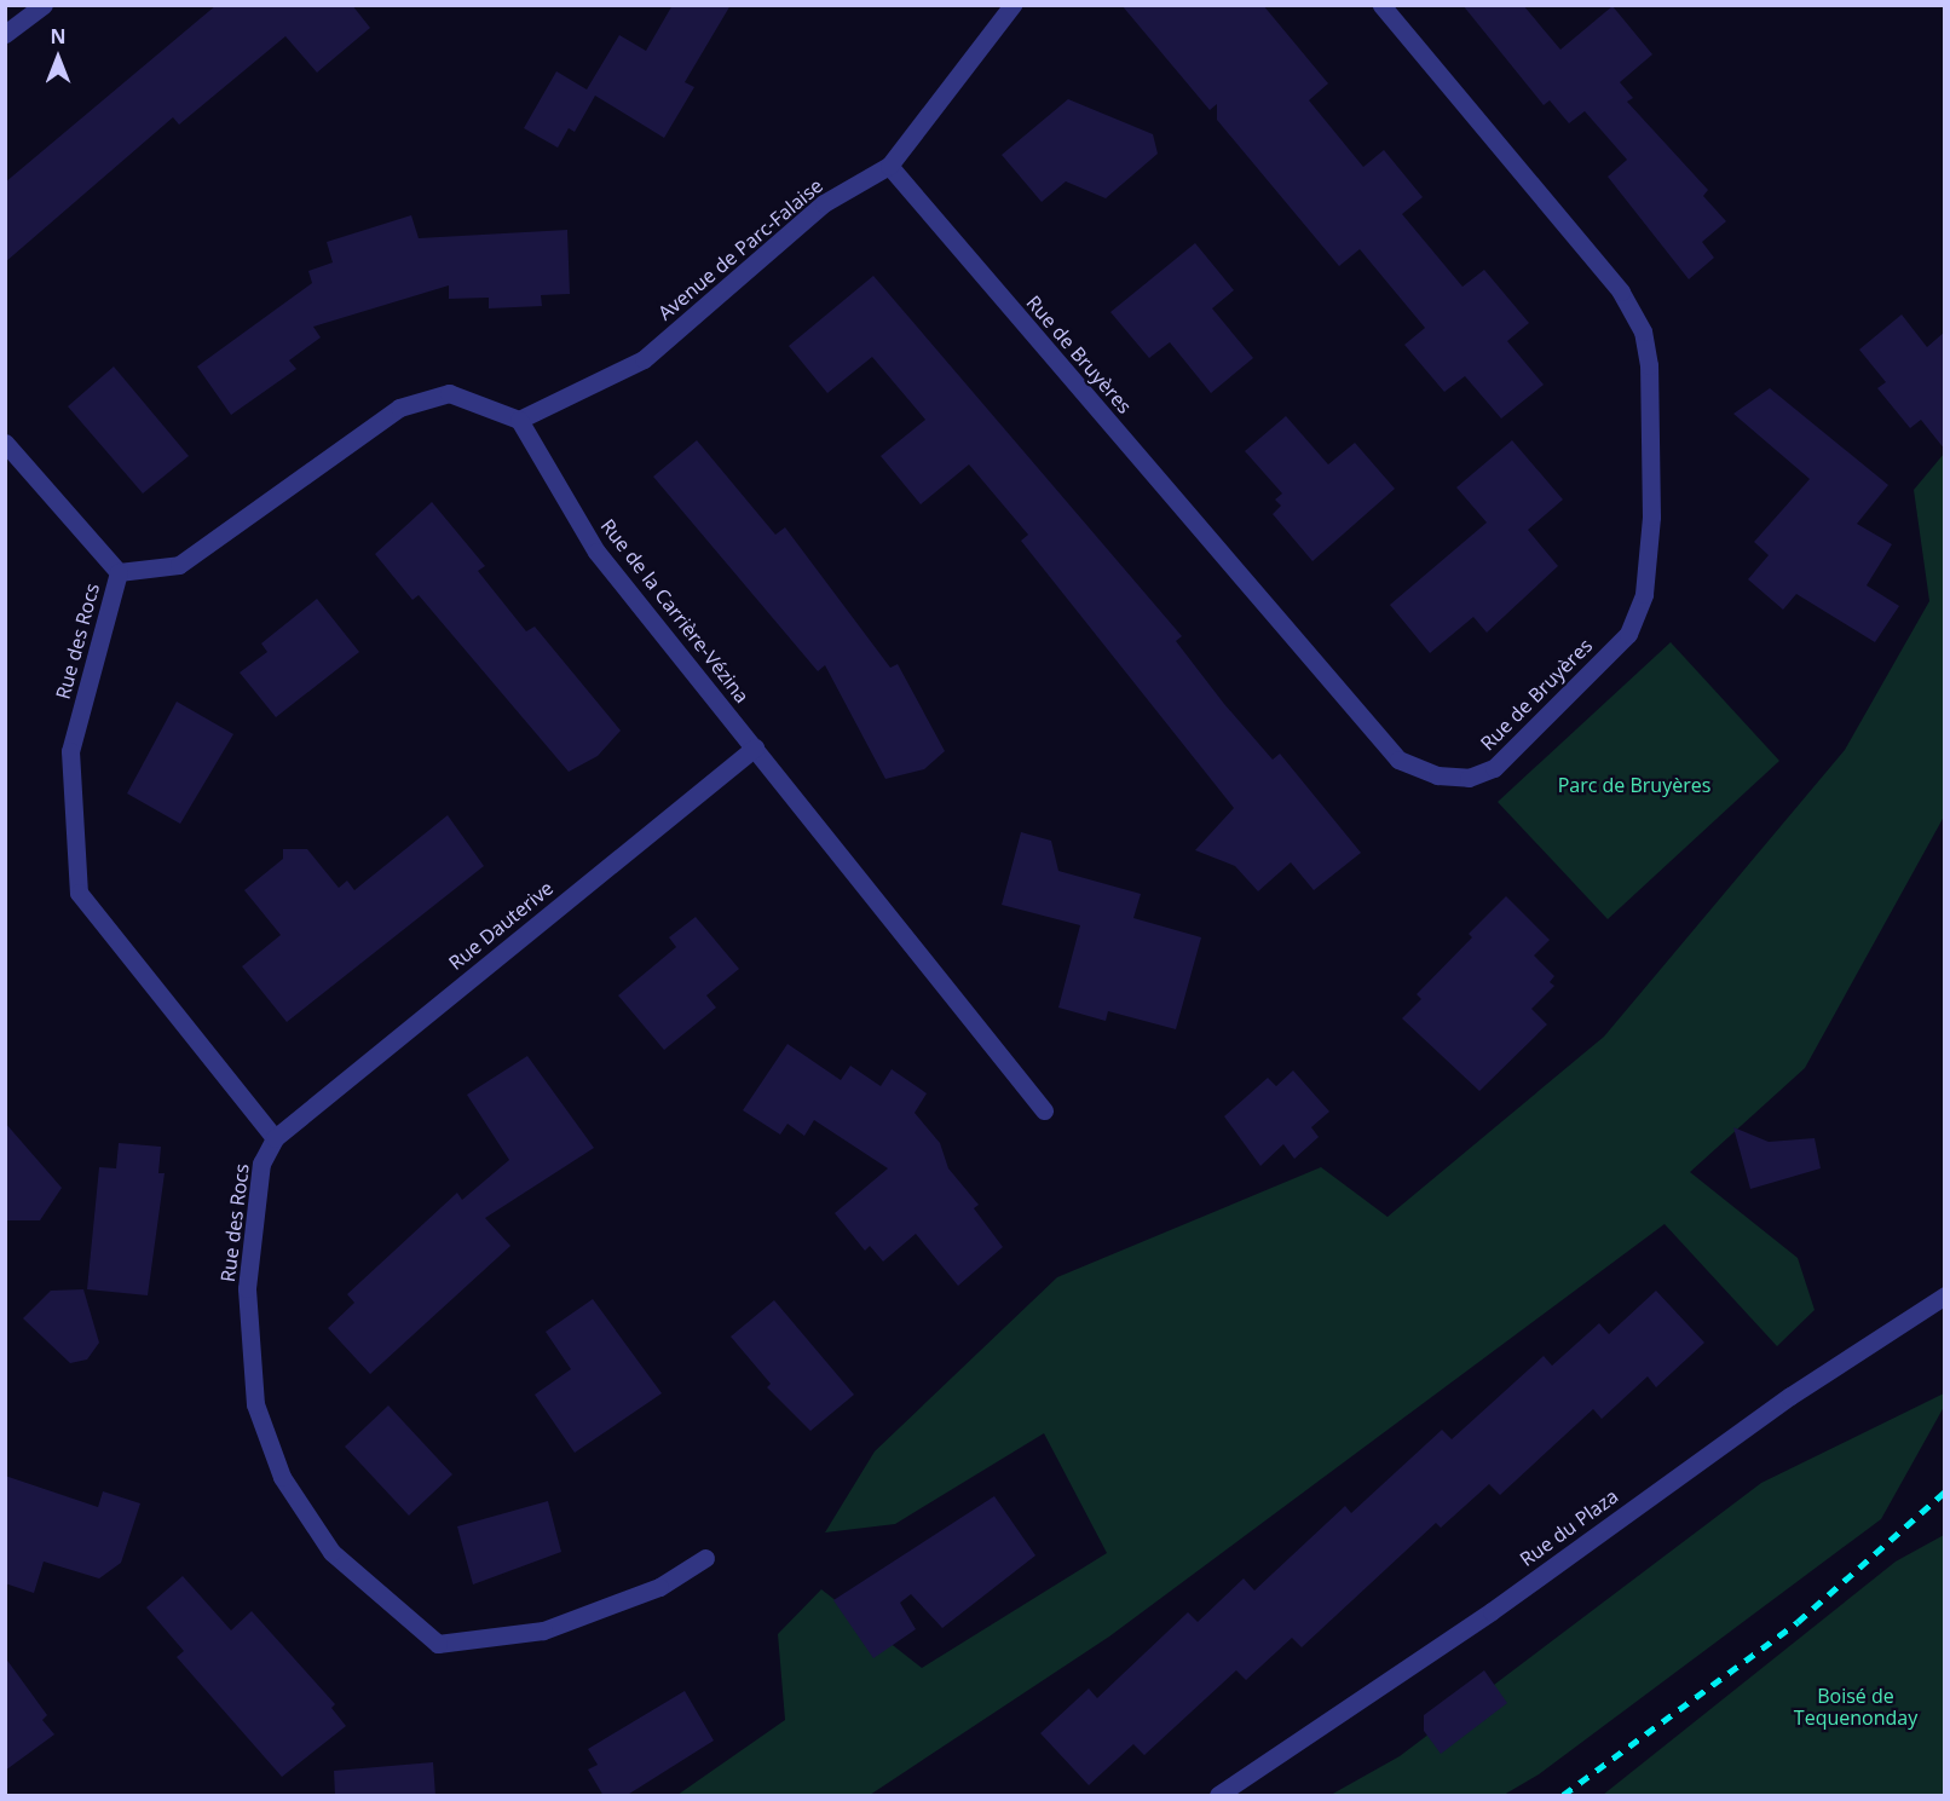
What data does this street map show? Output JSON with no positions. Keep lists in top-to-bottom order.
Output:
{
  "streets": {
    "street": [
      "Avenue de Parc-Falaise",
      "Rue de Bruyères",
      "Rue de la Carrière-Vézina",
      "Rue des Rocs",
      "Rue Dauterive",
      "Rue du Plaza"
    ]
  },
  "crossings": [
    ["Avenue de Parc-Falaise", "Rue de Bruyères"],
    ["Avenue de Parc-Falaise", "Rue de la Carrière-Vézina"],
    ["Rue de la Carrière-Vézina", "Rue Dauterive"],
    ["Rue des Rocs", "Rue Dauterive"]
  ],
  "parks": ["Parc de Bruyères", "Boisé de Tequenonday"],
  "north": "top"
}
